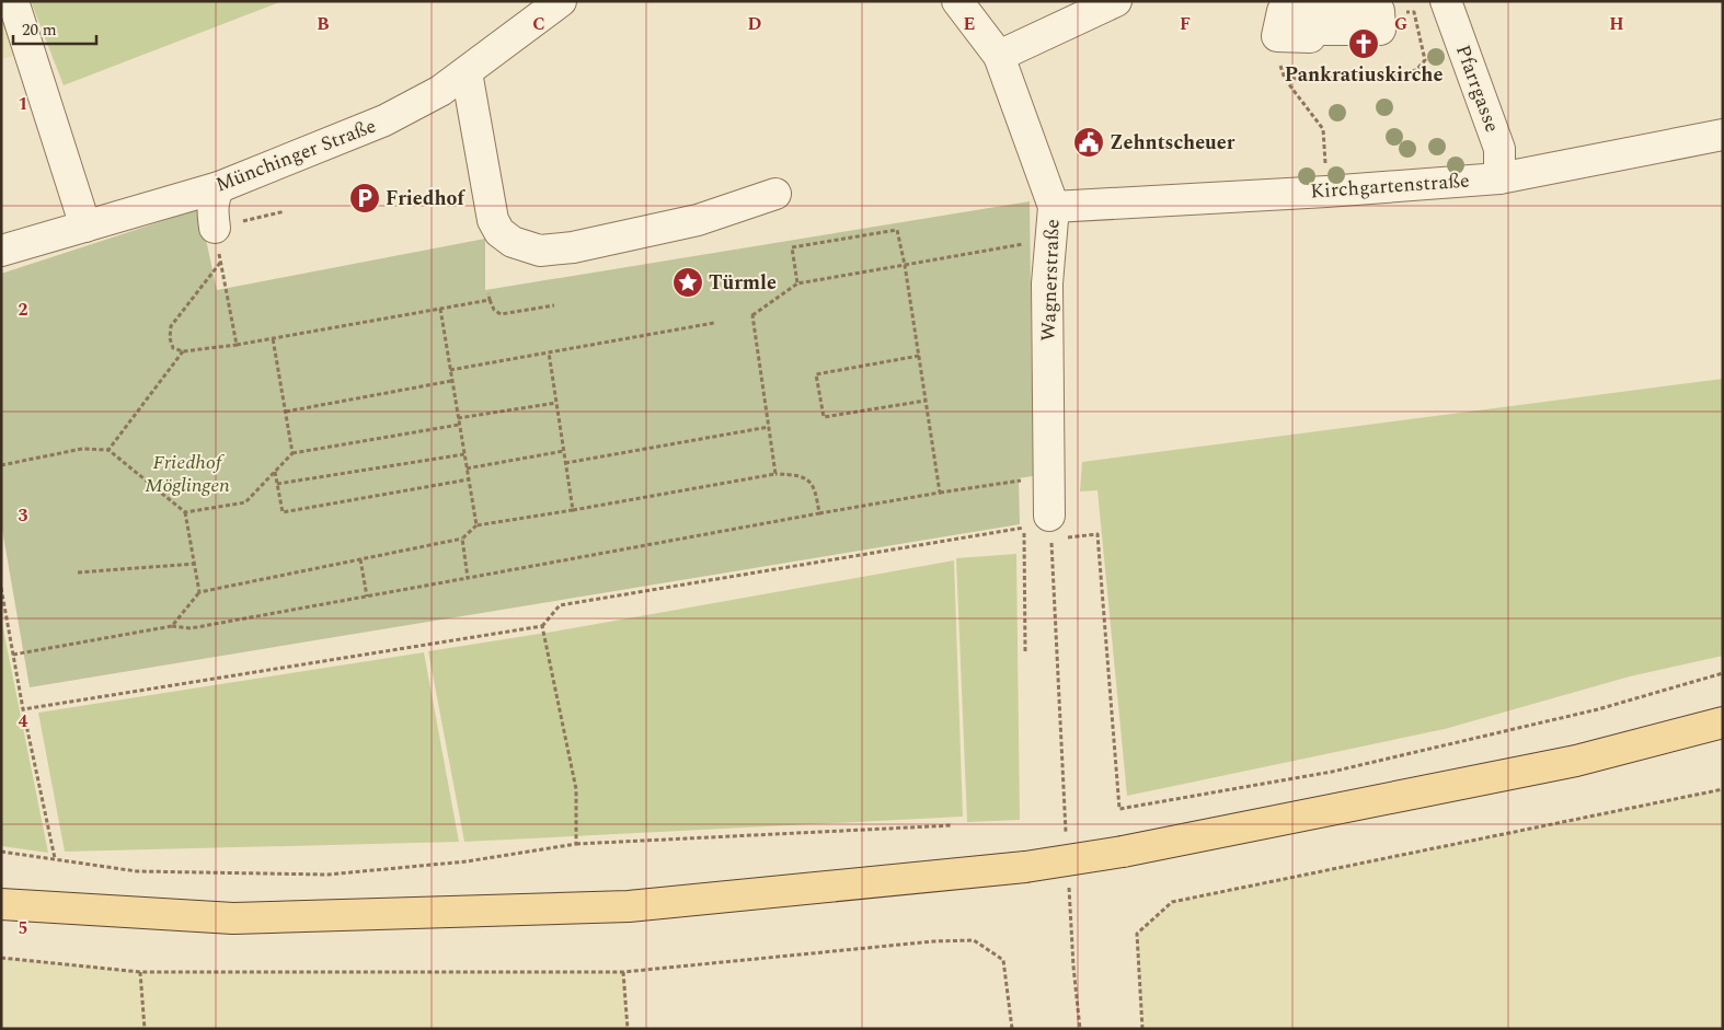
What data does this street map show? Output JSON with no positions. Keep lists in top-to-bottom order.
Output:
{
  "streets": {
    "street": [
      "Pfarrgasse",
      "Münchinger Straße",
      "Kirchgartenstraße",
      "Wagnerstraße"
    ]
  },
  "crossings": [
    ["Pfarrgasse", "Kirchgartenstraße"],
    ["Kirchgartenstraße", "Wagnerstraße"]
  ],
  "parks": ["Friedhof Möglingen"],
  "places": {
    "church": ["Pankratiuskirche"],
    "public building": ["Zehntscheuer"],
    "parking": ["Friedhof"],
    "place": ["Türmle"]
  },
  "scale_bar": "20 m",
  "grid": {
    "columns": [
      "B",
      "C",
      "D",
      "E",
      "F",
      "G",
      "H"
    ],
    "rows": [
      "1",
      "2",
      "3",
      "4",
      "5"
    ]
  }
}
